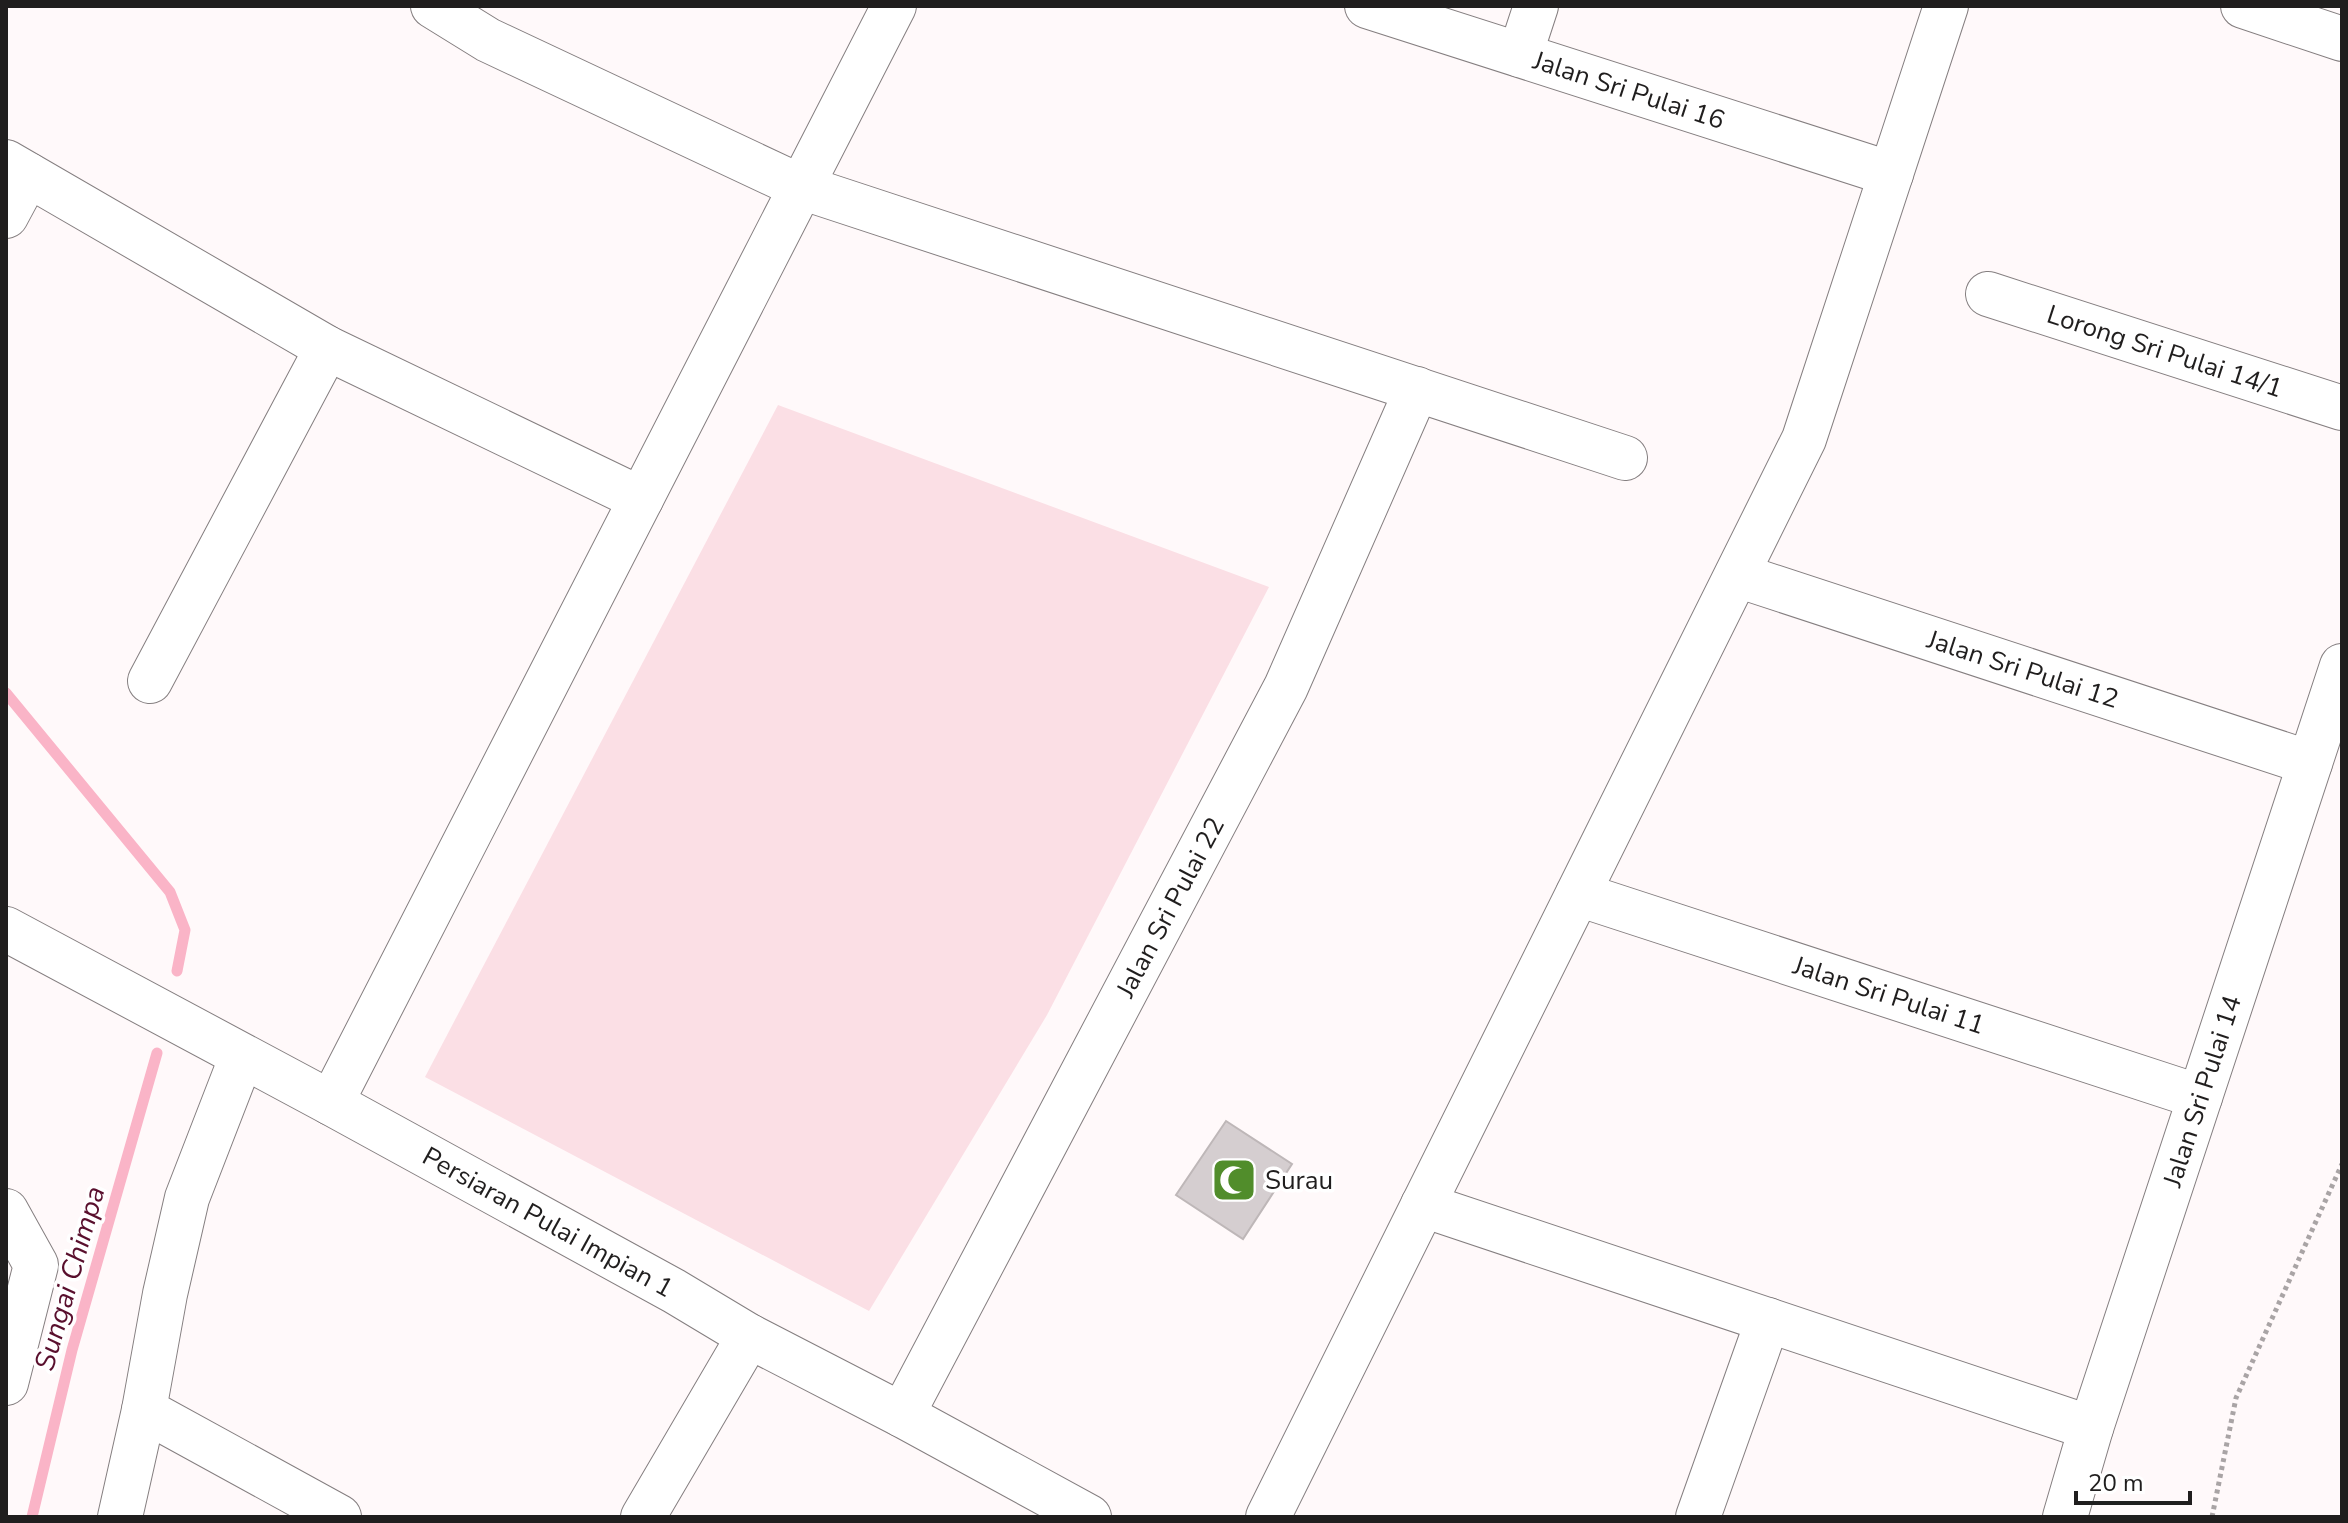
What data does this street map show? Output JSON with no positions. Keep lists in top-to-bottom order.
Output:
{
  "streets": {
    "street": [
      "Jalan Sri Pulai 16",
      "Lorong Sri Pulai 14/1",
      "Jalan Sri Pulai 12",
      "Jalan Sri Pulai 22",
      "Jalan Sri Pulai 11",
      "Jalan Sri Pulai 14",
      "Persiaran Pulai Impian 1"
    ]
  },
  "crossings": [
    ["Jalan Sri Pulai 12", "Jalan Sri Pulai 14"],
    ["Jalan Sri Pulai 22", "Persiaran Pulai Impian 1"],
    ["Jalan Sri Pulai 11", "Jalan Sri Pulai 14"]
  ],
  "water": ["Sungai Chimpa"],
  "places": {
    "mosque": ["Surau"]
  },
  "scale_bar": "20 m"
}
